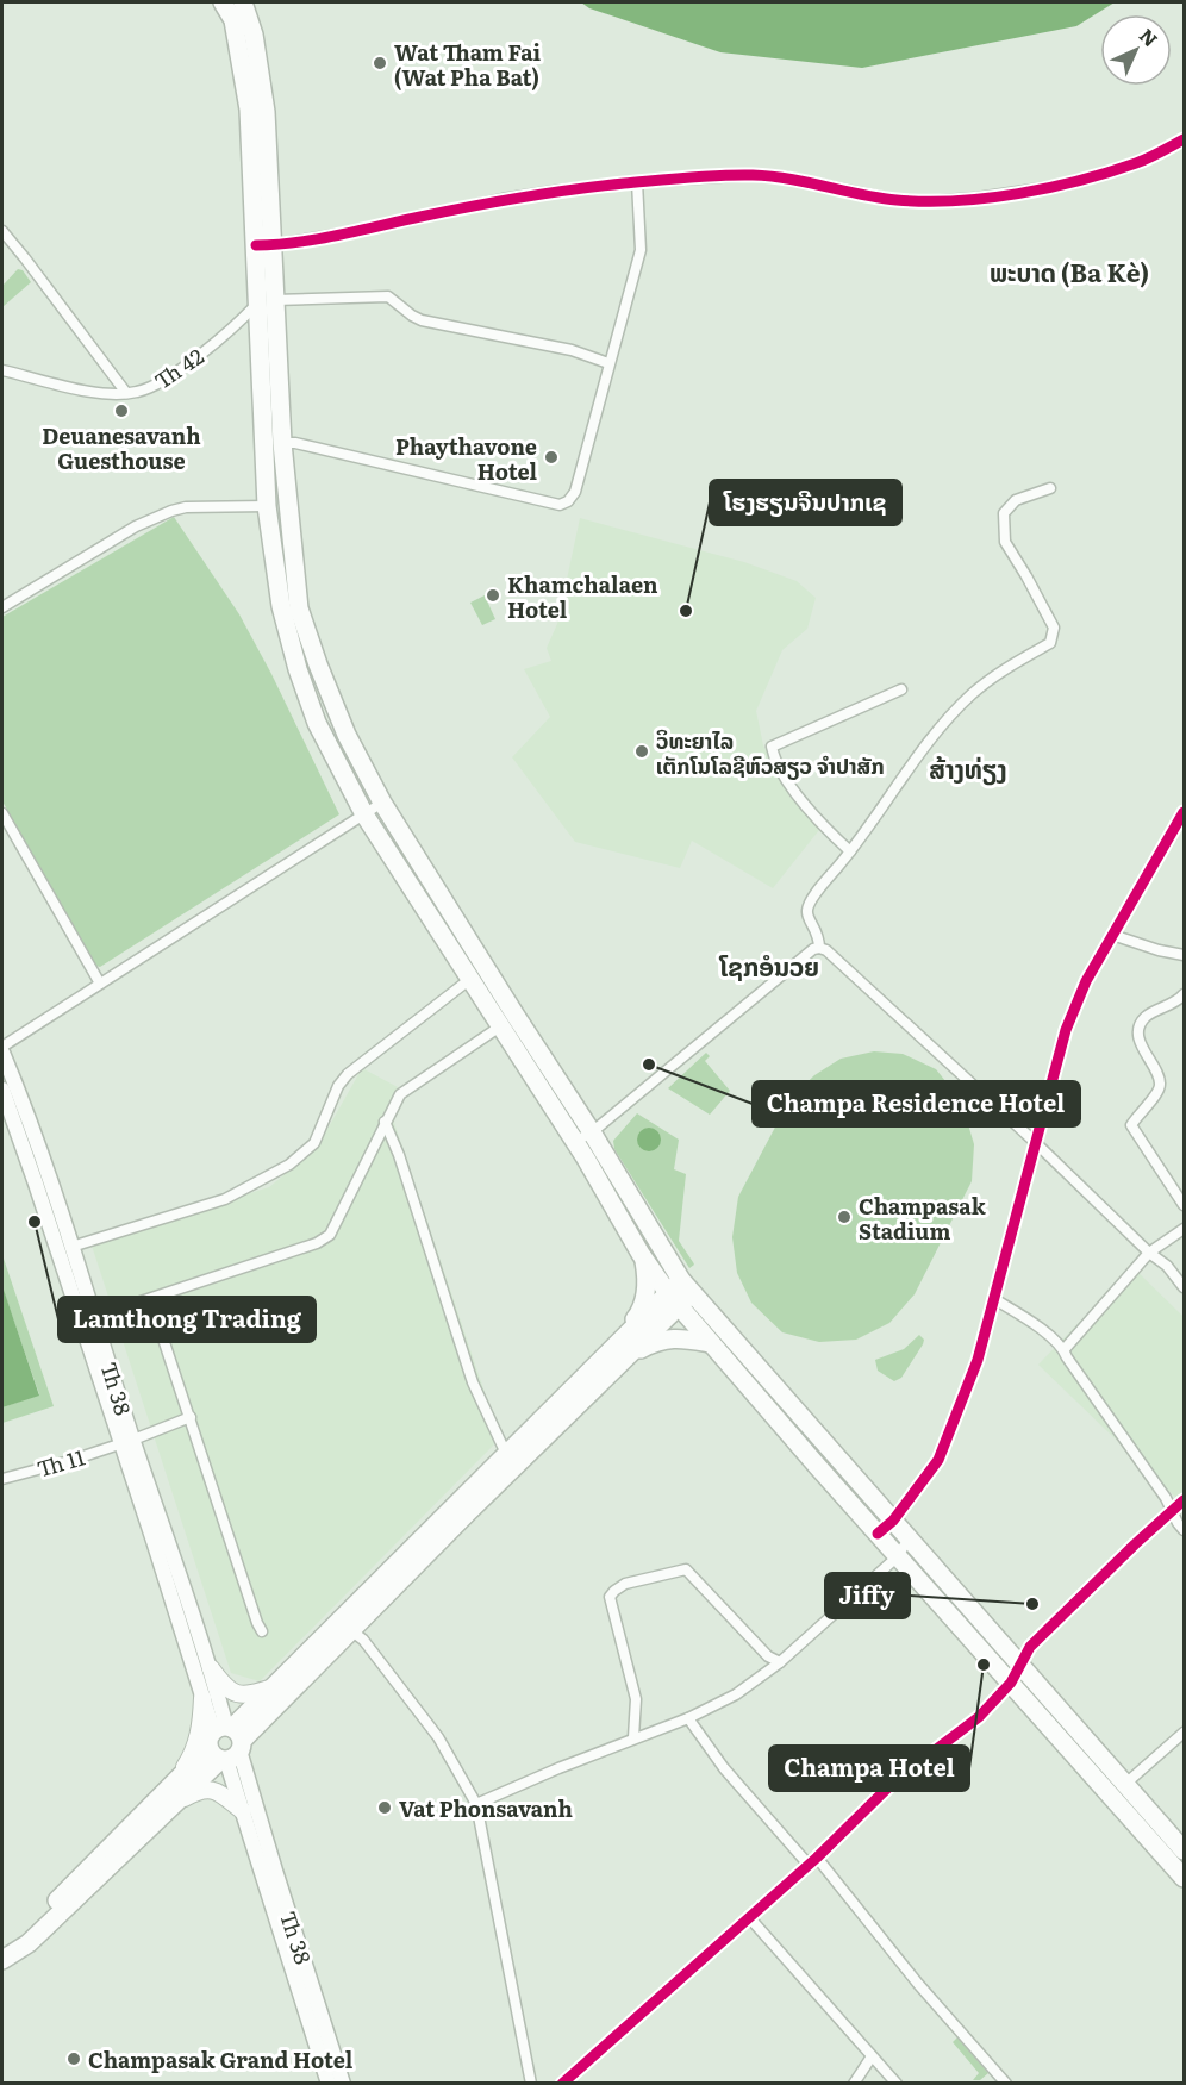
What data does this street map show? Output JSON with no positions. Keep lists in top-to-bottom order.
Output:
{
  "streets": {
    "street": ["Th 42", "Th 38", "Th 11"]
  },
  "crossings": [
    ["Th 38", "Th 11"]
  ],
  "districts": ["ພະບາດ (Ba Kè)", "ສ້າງທ່ຽງ", "ໂຊກອໍນວຍ"],
  "places": [
    "Wat Tham Fai (Wat Pha Bat)",
    "Deuanesavanh Guesthouse",
    "Phaythavone Hotel",
    "Khamchalaen Hotel",
    "ໂຮງຮຽນຈີນປາກເຊ",
    "ວິທະຍາໄລ ເຕັກໂນໂລຊີຫົວສຽວ ຈຳປາສັກ",
    "Champa Residence Hotel",
    "Champasak Stadium",
    "Lamthong Trading",
    "Jiffy",
    "Champa Hotel",
    "Vat Phonsavanh",
    "Champasak Grand Hotel"
  ],
  "north": "top right"
}
